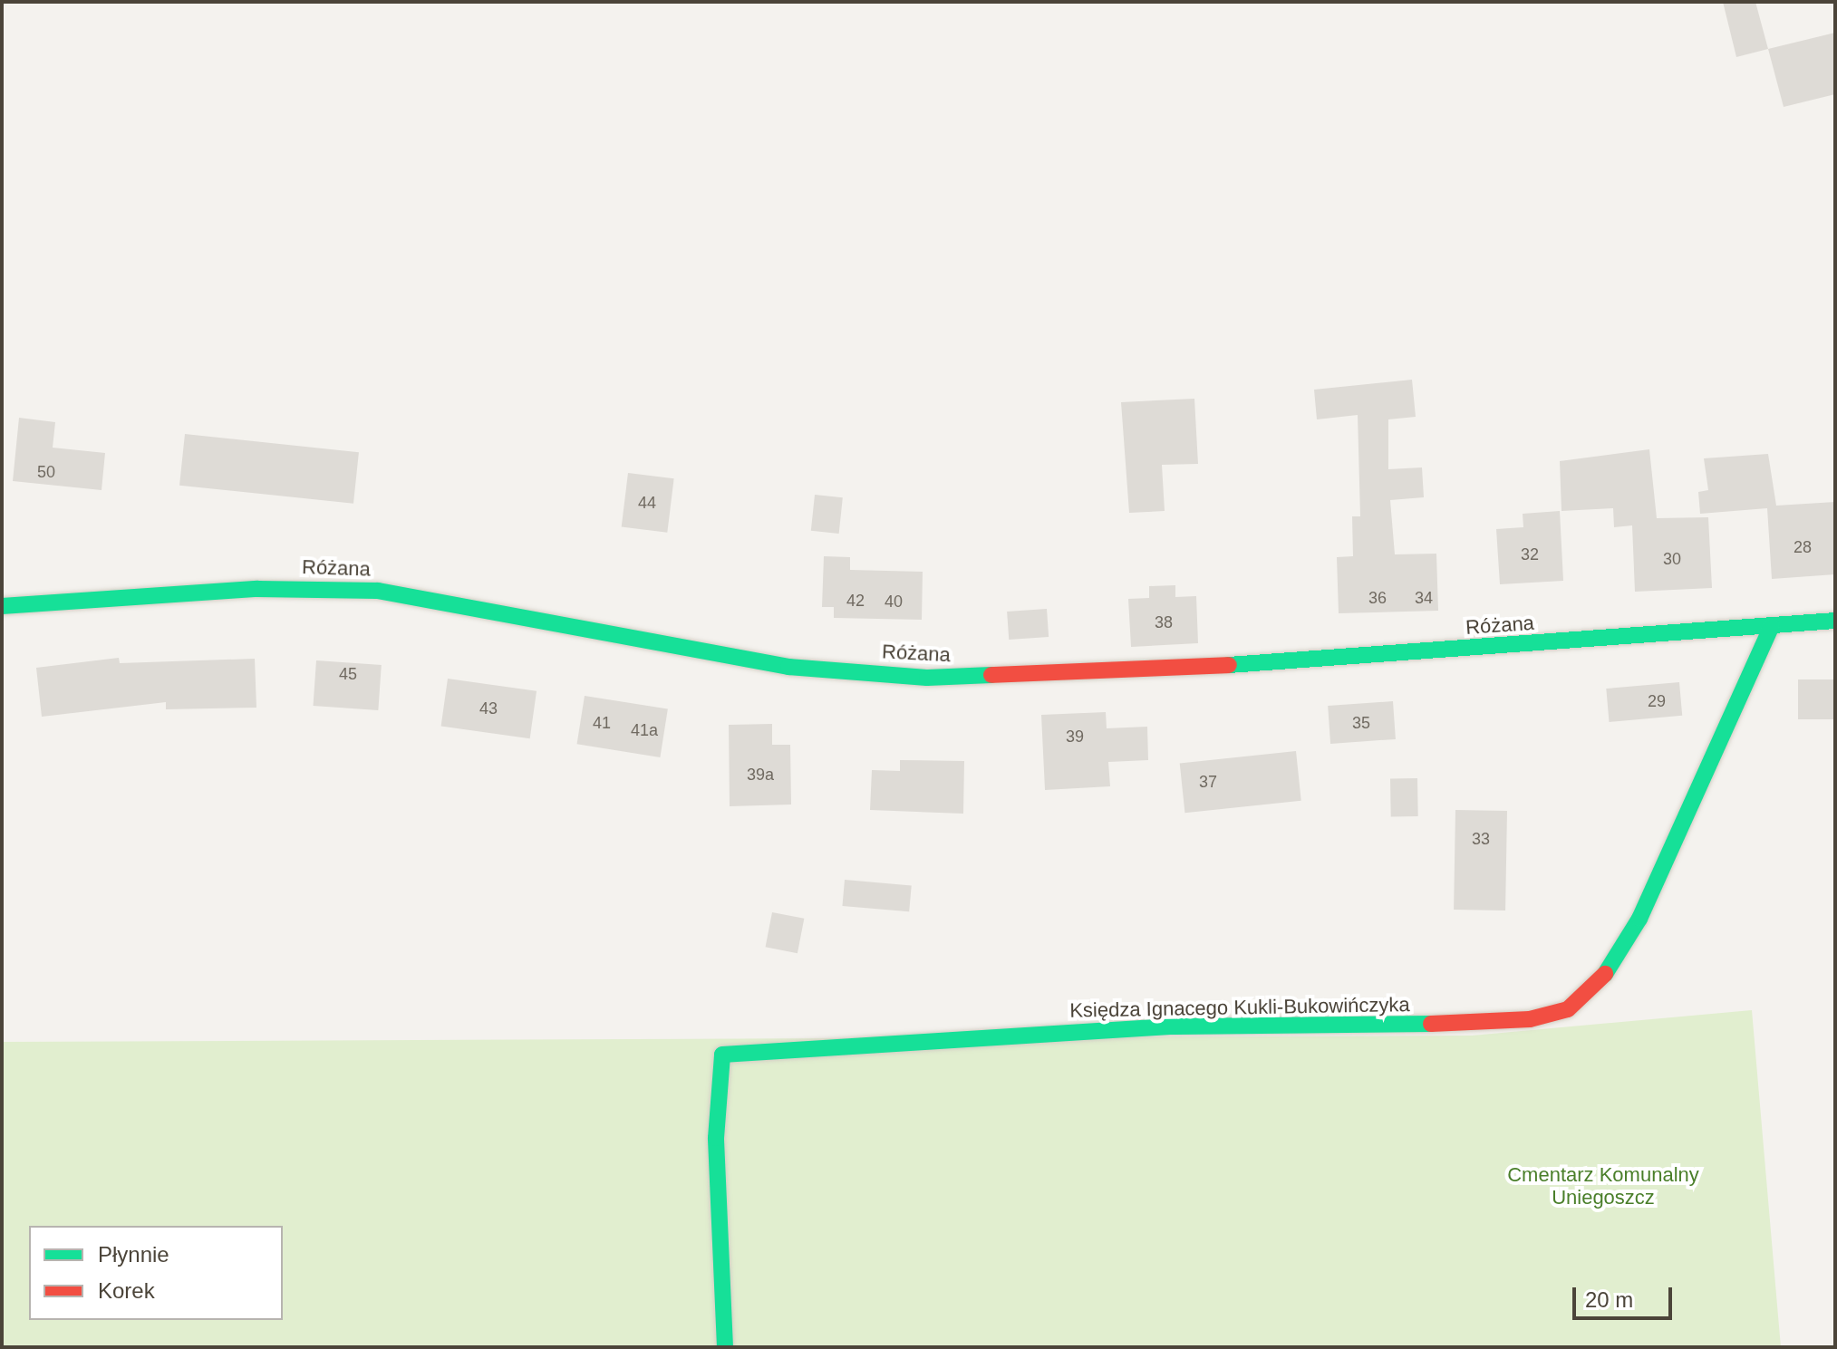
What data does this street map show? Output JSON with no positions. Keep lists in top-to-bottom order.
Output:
{
  "streets": {
    "street": ["Różana", "Księdza Ignacego Kukli-Bukowińczyka"]
  },
  "crossings": [
    ["Różana", "Księdza Ignacego Kukli-Bukowińczyka"]
  ],
  "parks": ["Cmentarz Komunalny Uniegoszcz"],
  "house_numbers": [
    "50",
    "44",
    "28",
    "32",
    "30",
    "36",
    "34",
    "42",
    "40",
    "38",
    "45",
    "29",
    "43",
    "41",
    "35",
    "41a",
    "39",
    "39a",
    "37",
    "33"
  ],
  "legend": ["Płynnie", "Korek"],
  "scale_bar": "20 m"
}
